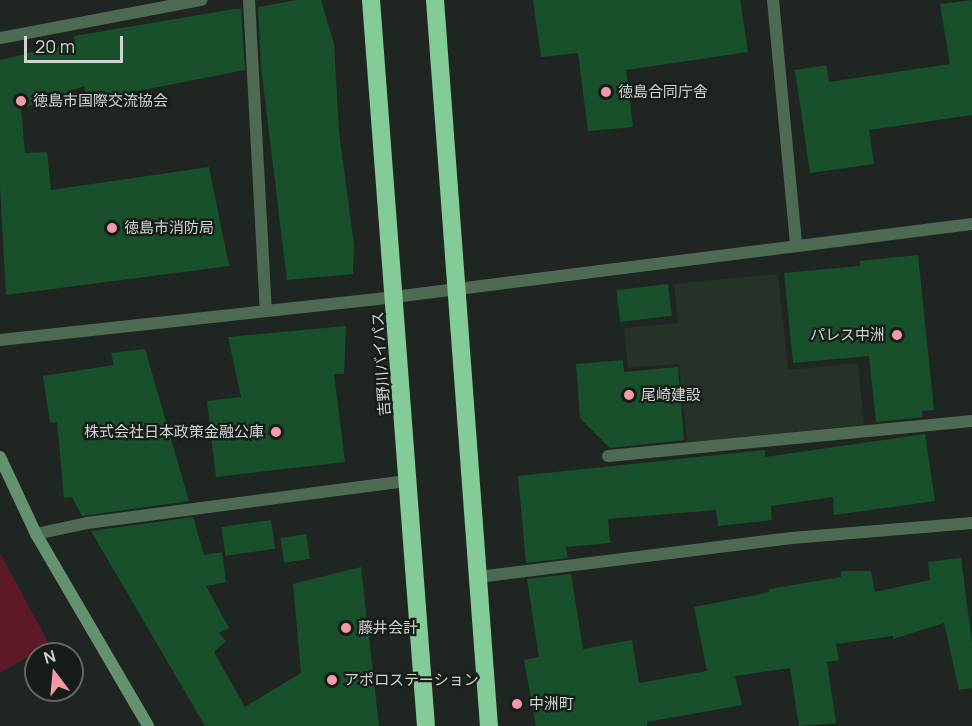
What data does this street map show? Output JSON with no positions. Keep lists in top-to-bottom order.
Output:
{
  "streets": {
    "highway": ["吉野川バイパス"]
  },
  "places": [
    "徳島合同庁舎",
    "徳島市国際交流協会",
    "徳島市消防局",
    "パレス中洲",
    "尾崎建設",
    "株式会社日本政策金融公庫",
    "藤井会計",
    "アポロステーション",
    "中洲町"
  ],
  "scale_bar": "20 m",
  "north": "top"
}
